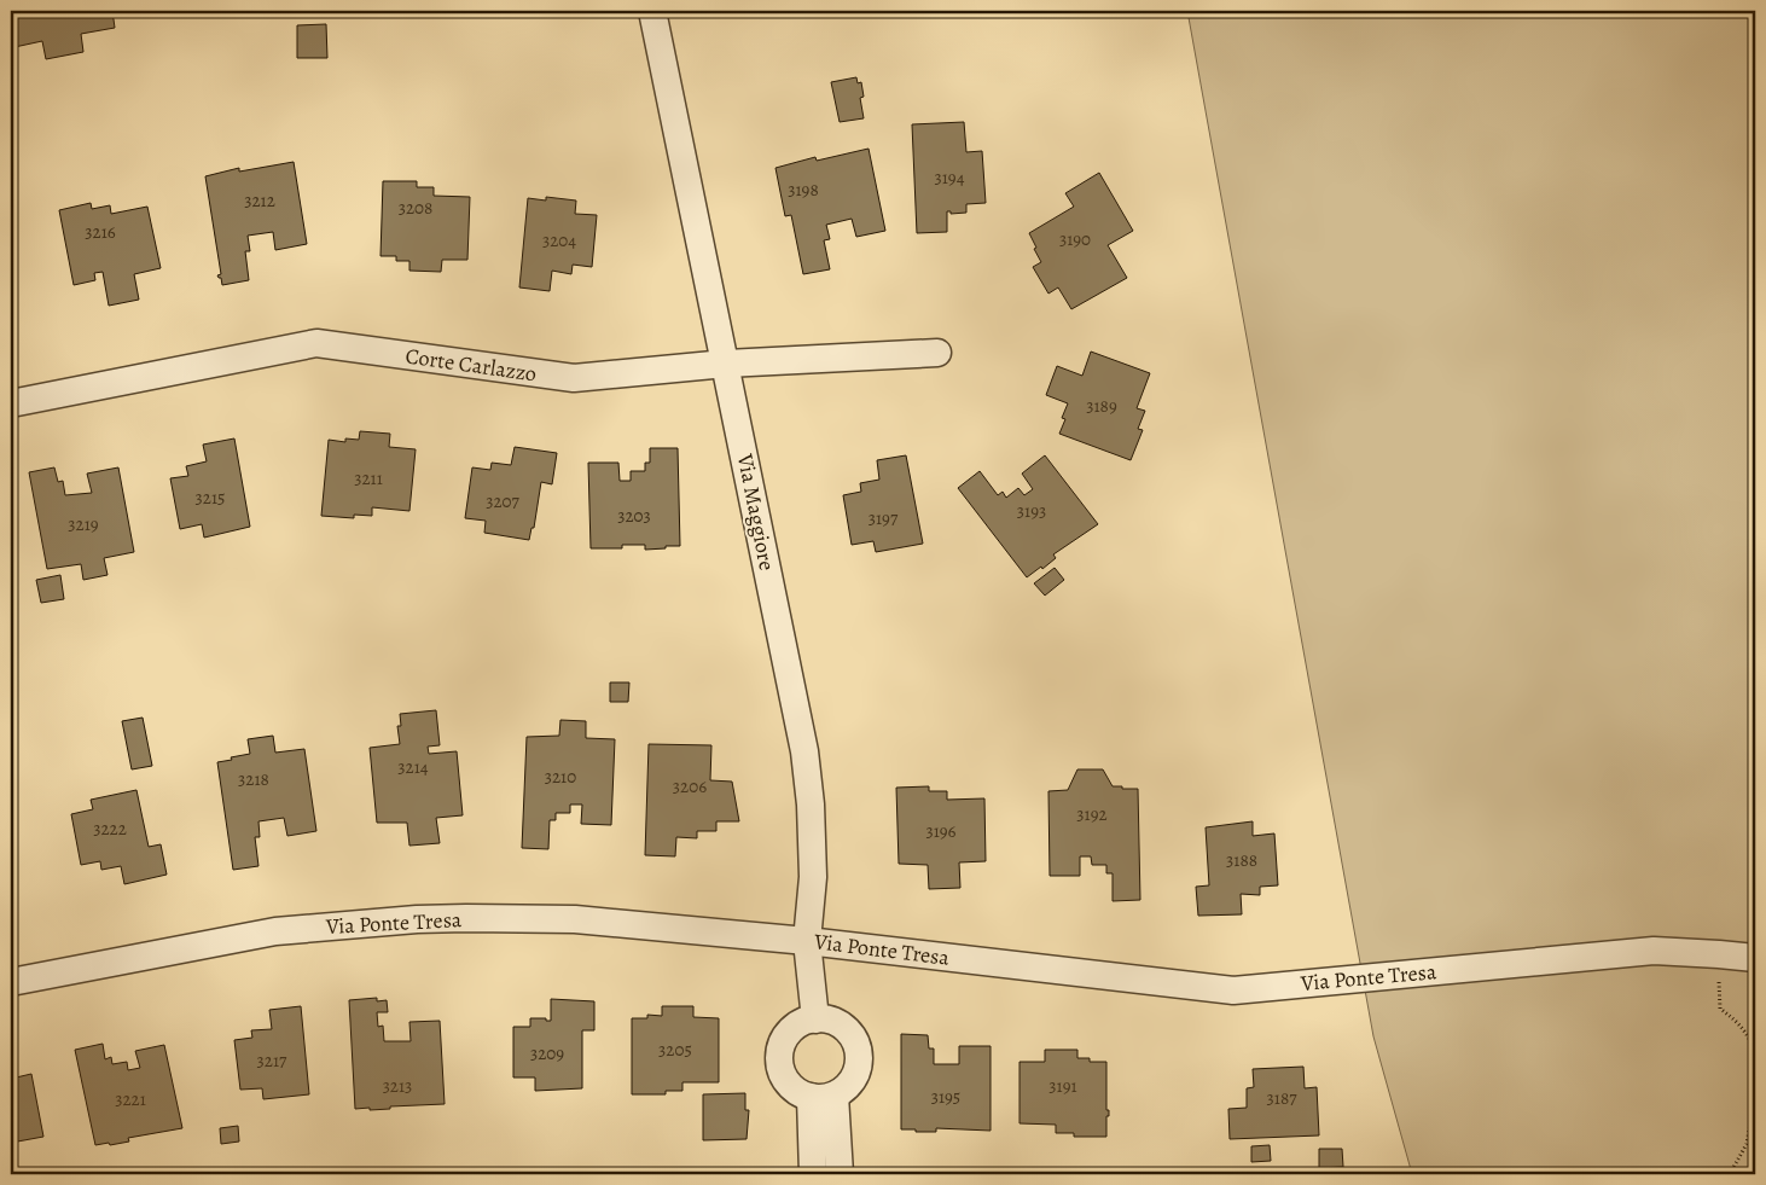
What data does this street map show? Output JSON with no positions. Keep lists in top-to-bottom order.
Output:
{
  "streets": {
    "street": ["Corte Carlazzo", "Via Maggiore", "Via Ponte Tresa"]
  },
  "crossings": [
    ["Corte Carlazzo", "Via Maggiore"],
    ["Via Maggiore", "Via Ponte Tresa"]
  ],
  "house_numbers": [
    "3194",
    "3198",
    "3212",
    "3208",
    "3216",
    "3190",
    "3204",
    "3189",
    "3211",
    "3215",
    "3207",
    "3193",
    "3203",
    "3197",
    "3219",
    "3214",
    "3210",
    "3218",
    "3206",
    "3192",
    "3222",
    "3196",
    "3188",
    "3205",
    "3209",
    "3217",
    "3213",
    "3191",
    "3195",
    "3187",
    "3221"
  ]
}
